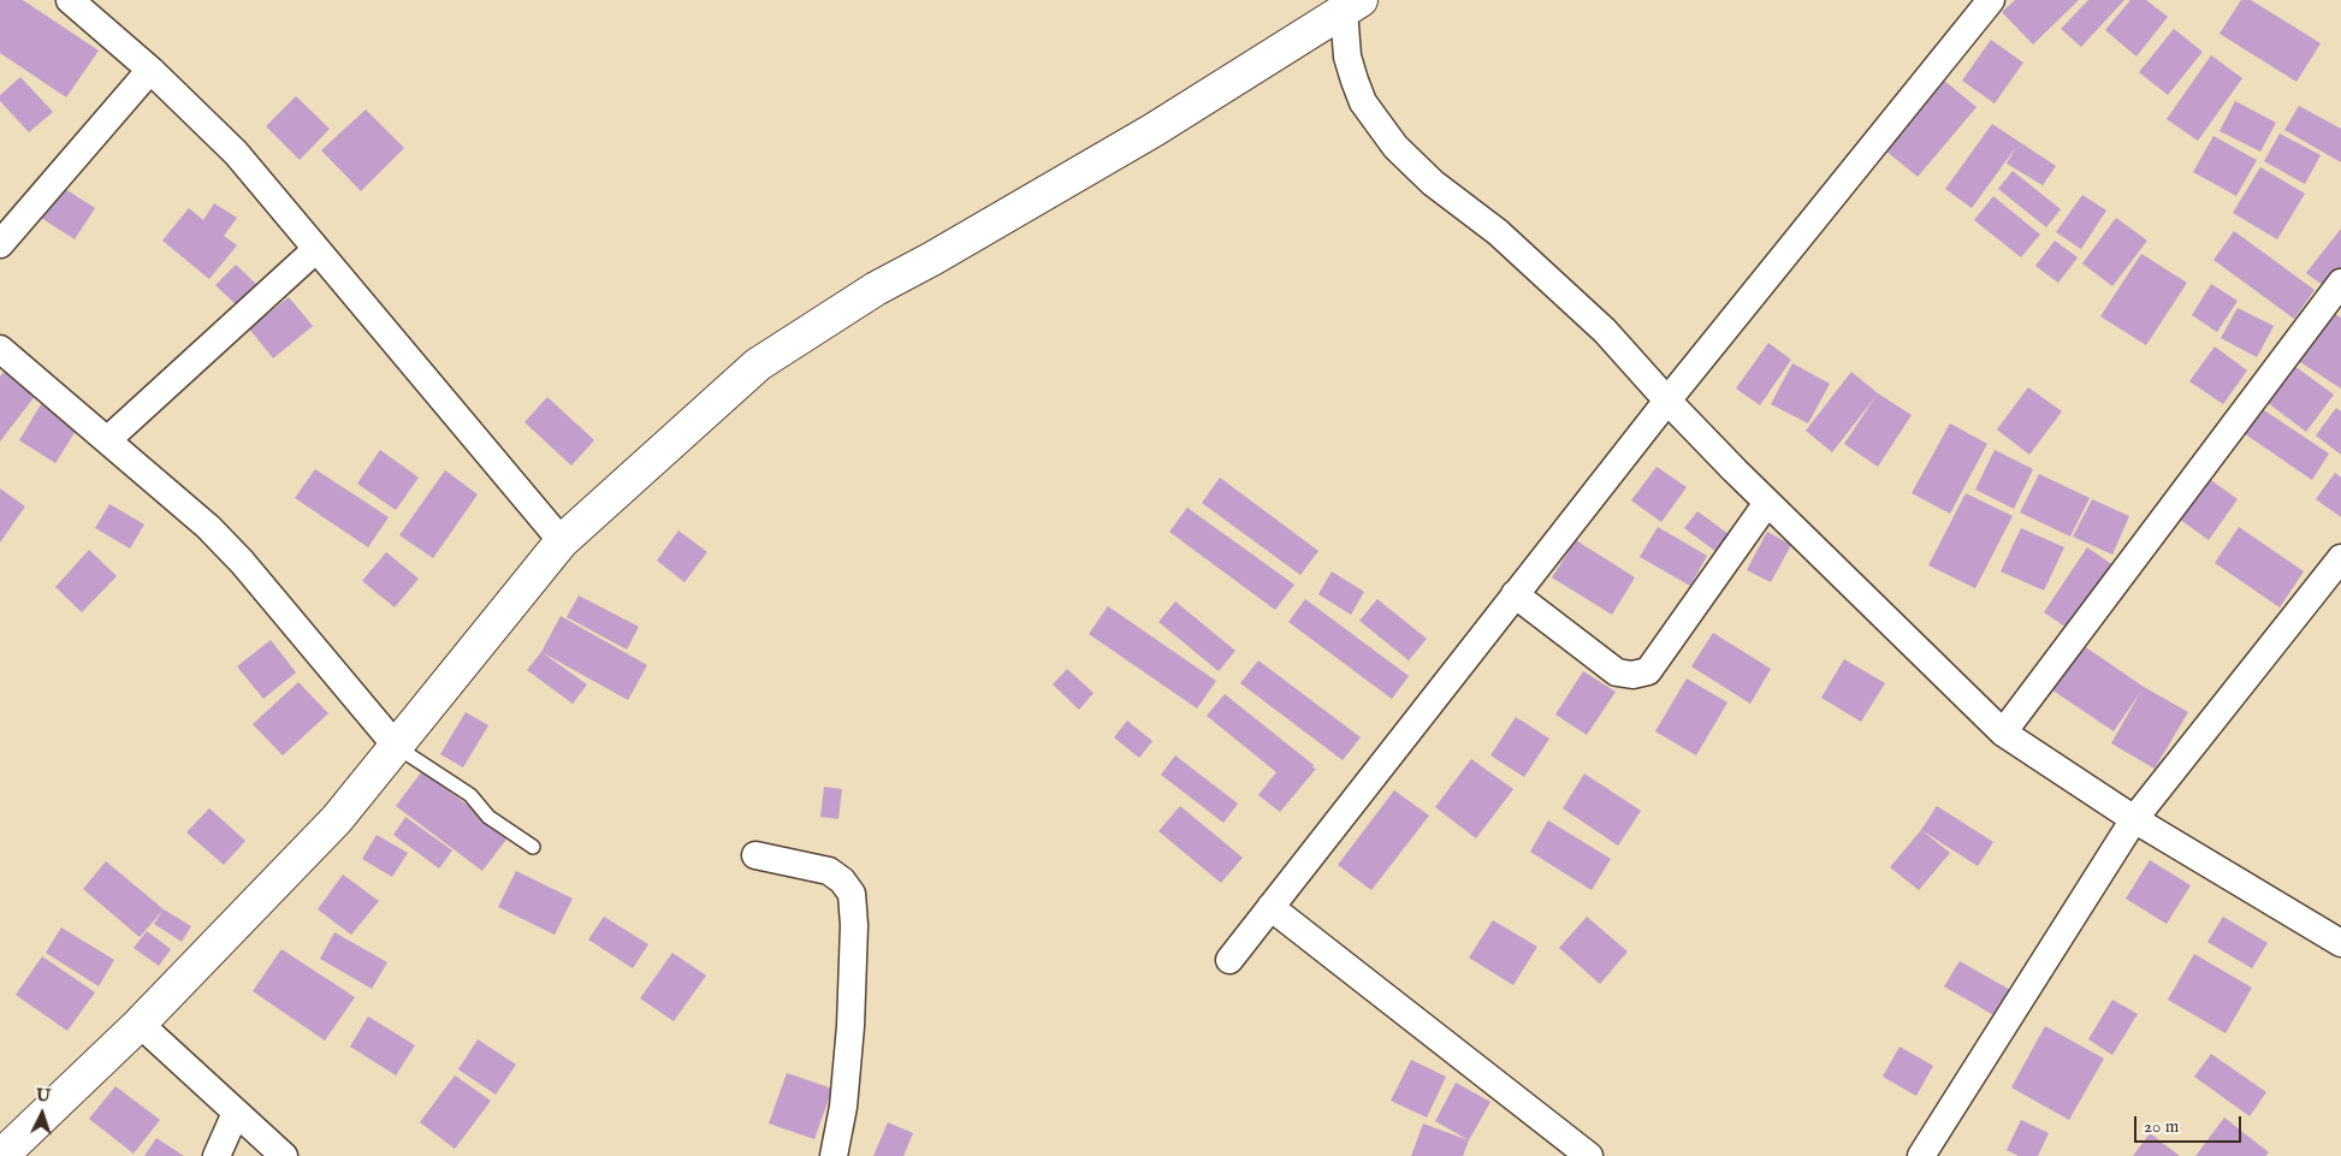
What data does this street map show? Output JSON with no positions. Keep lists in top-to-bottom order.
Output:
{
  "scale_bar": "20 m",
  "north": "top"
}
